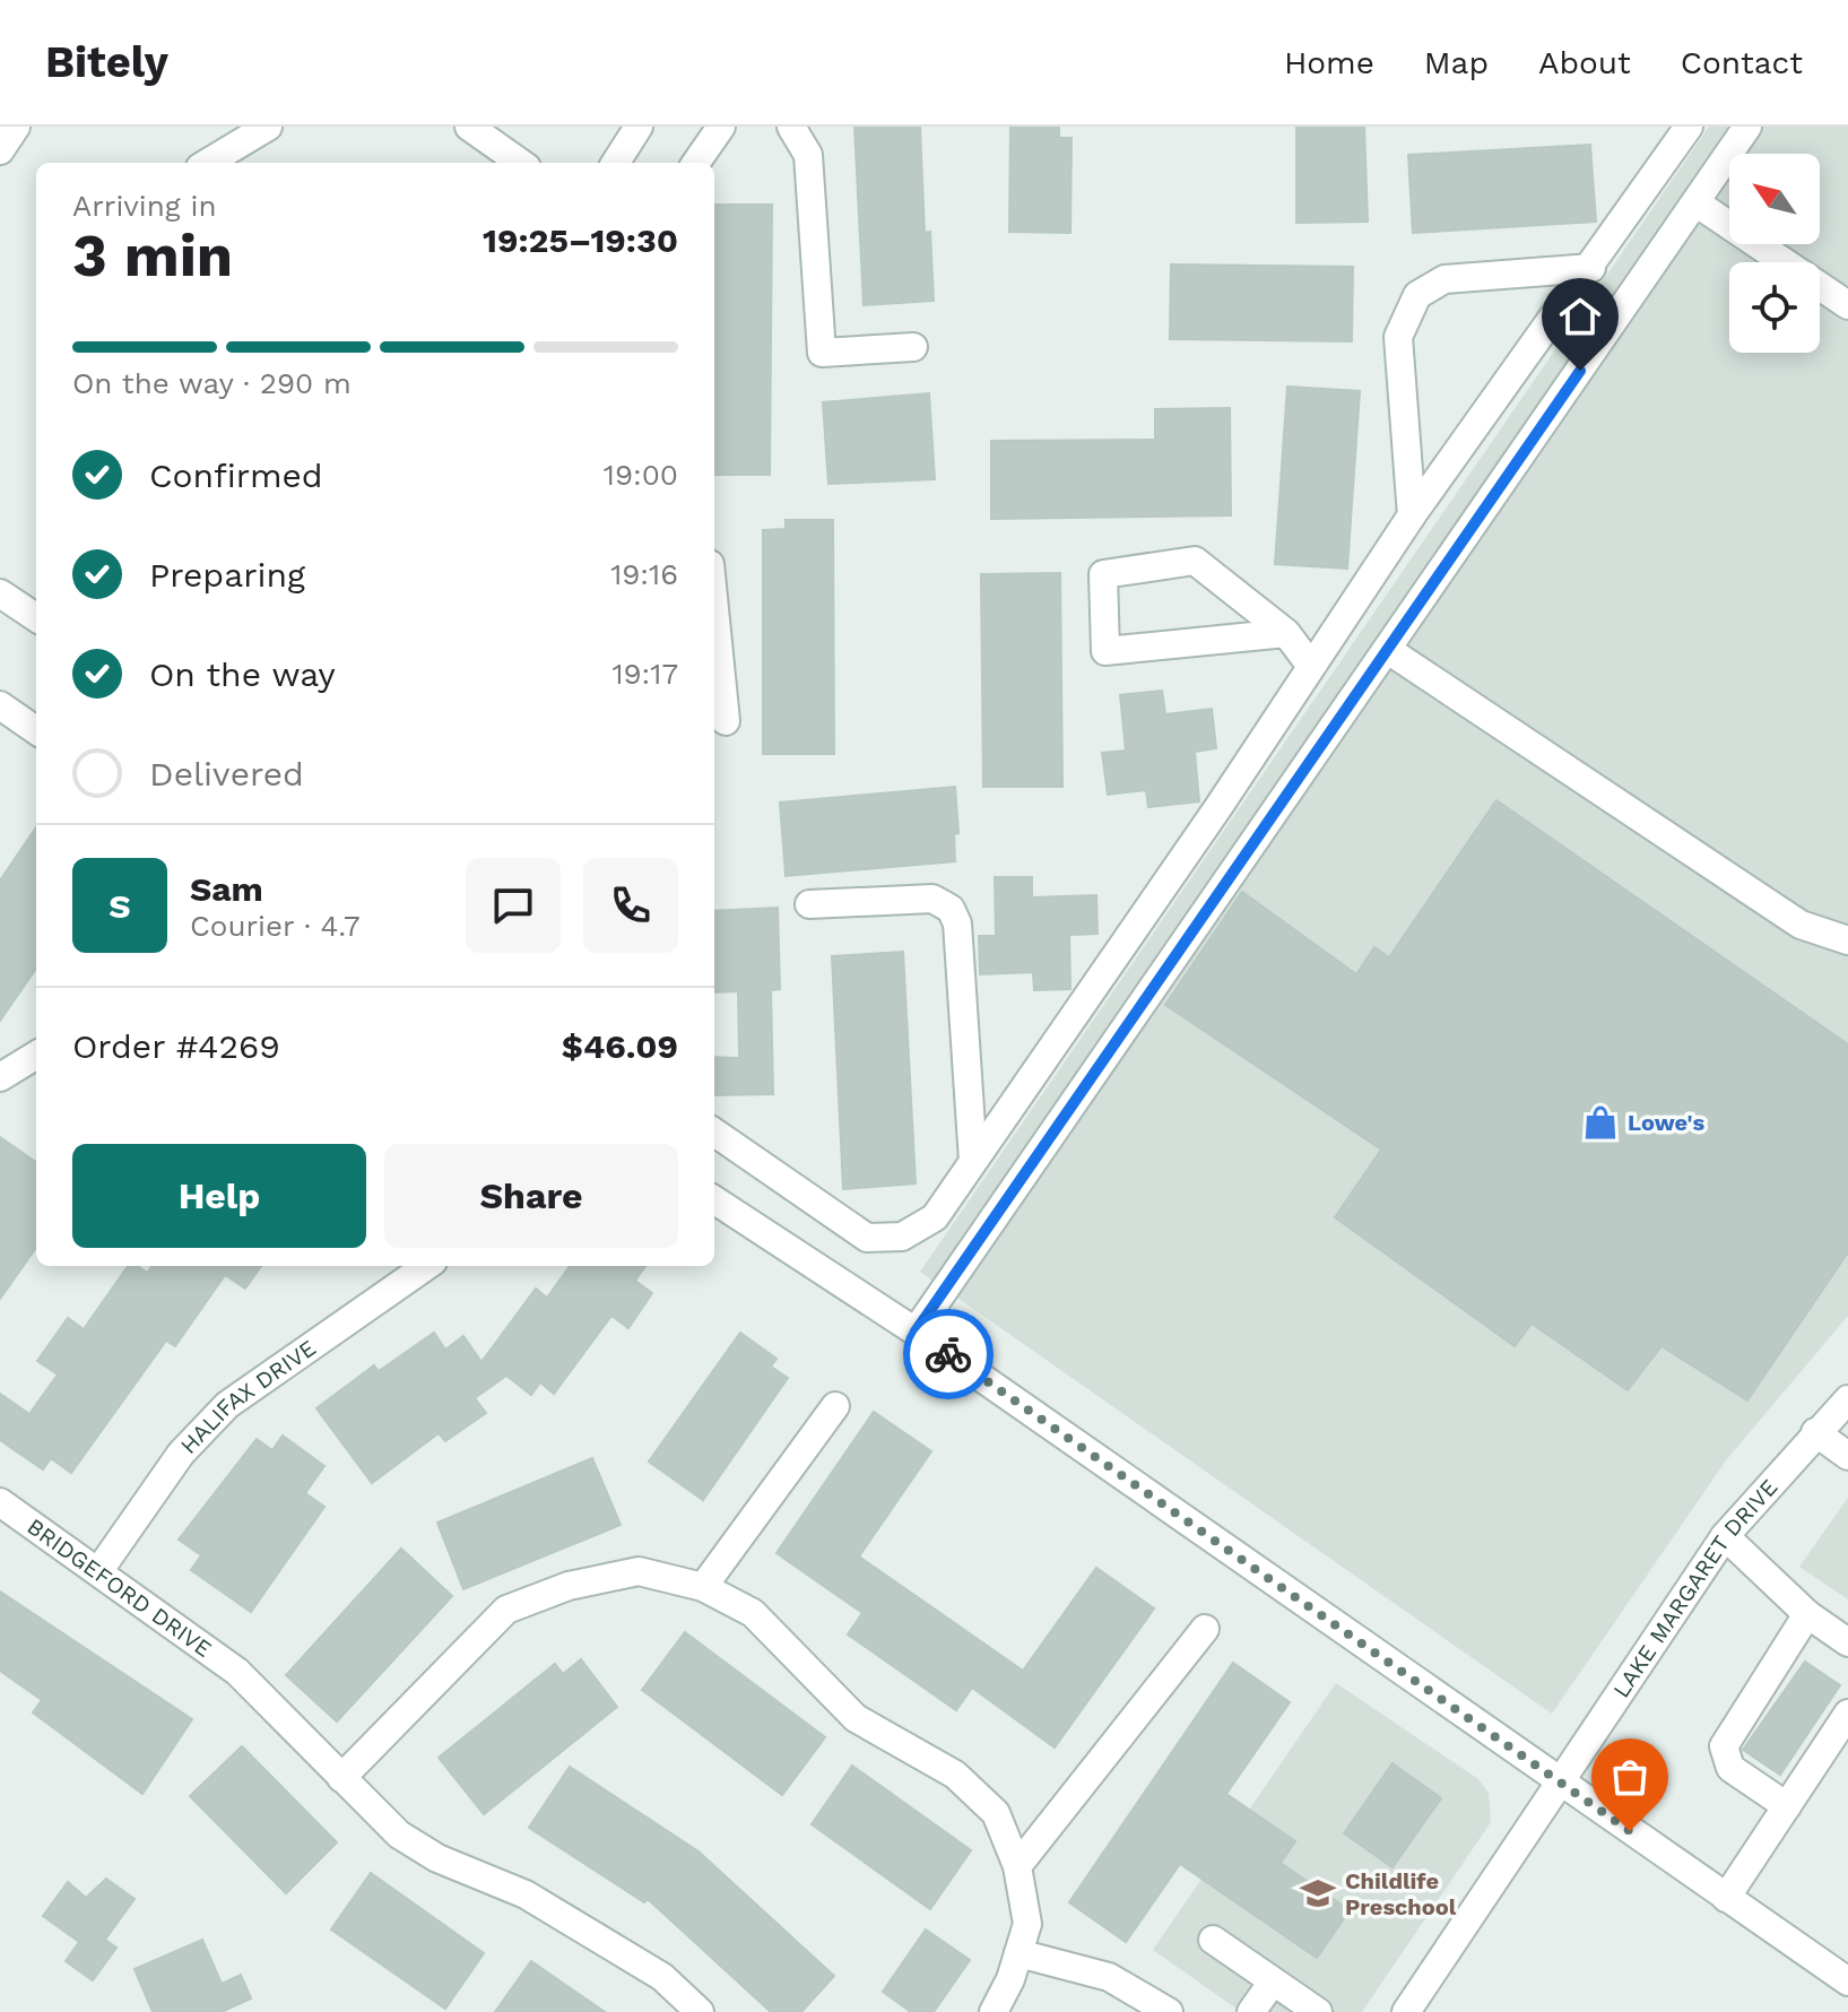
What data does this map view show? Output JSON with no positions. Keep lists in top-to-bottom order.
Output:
{
  "streets": {
    "street": ["HALIFAX DRIVE", "BRIDGEFORD DRIVE", "LAKE MARGARET DRIVE"]
  },
  "crossings": [
    ["HALIFAX DRIVE", "BRIDGEFORD DRIVE"]
  ],
  "places": {
    "shop": ["Lowe's"],
    "school or university": ["Childlife Preschool"]
  },
  "north": "top left",
  "page": {
    "header": "Bitely",
    "nav": [
      "Home",
      "Map",
      "About",
      "Contact"
    ],
    "heading": ["3 min", "Arriving in", "19:25–19:30"],
    "panel": [
      "Sam",
      "Courier · 4.7",
      "Order #4269",
      "$46.09"
    ],
    "bar": "On the way · 290 m",
    "list": [
      ["Confirmed", "19:00"],
      ["Preparing", "19:16"],
      ["On the way", "19:17"],
      "Delivered"
    ],
    "round": "S",
    "buttons": ["Help", "Share"]
  }
}
